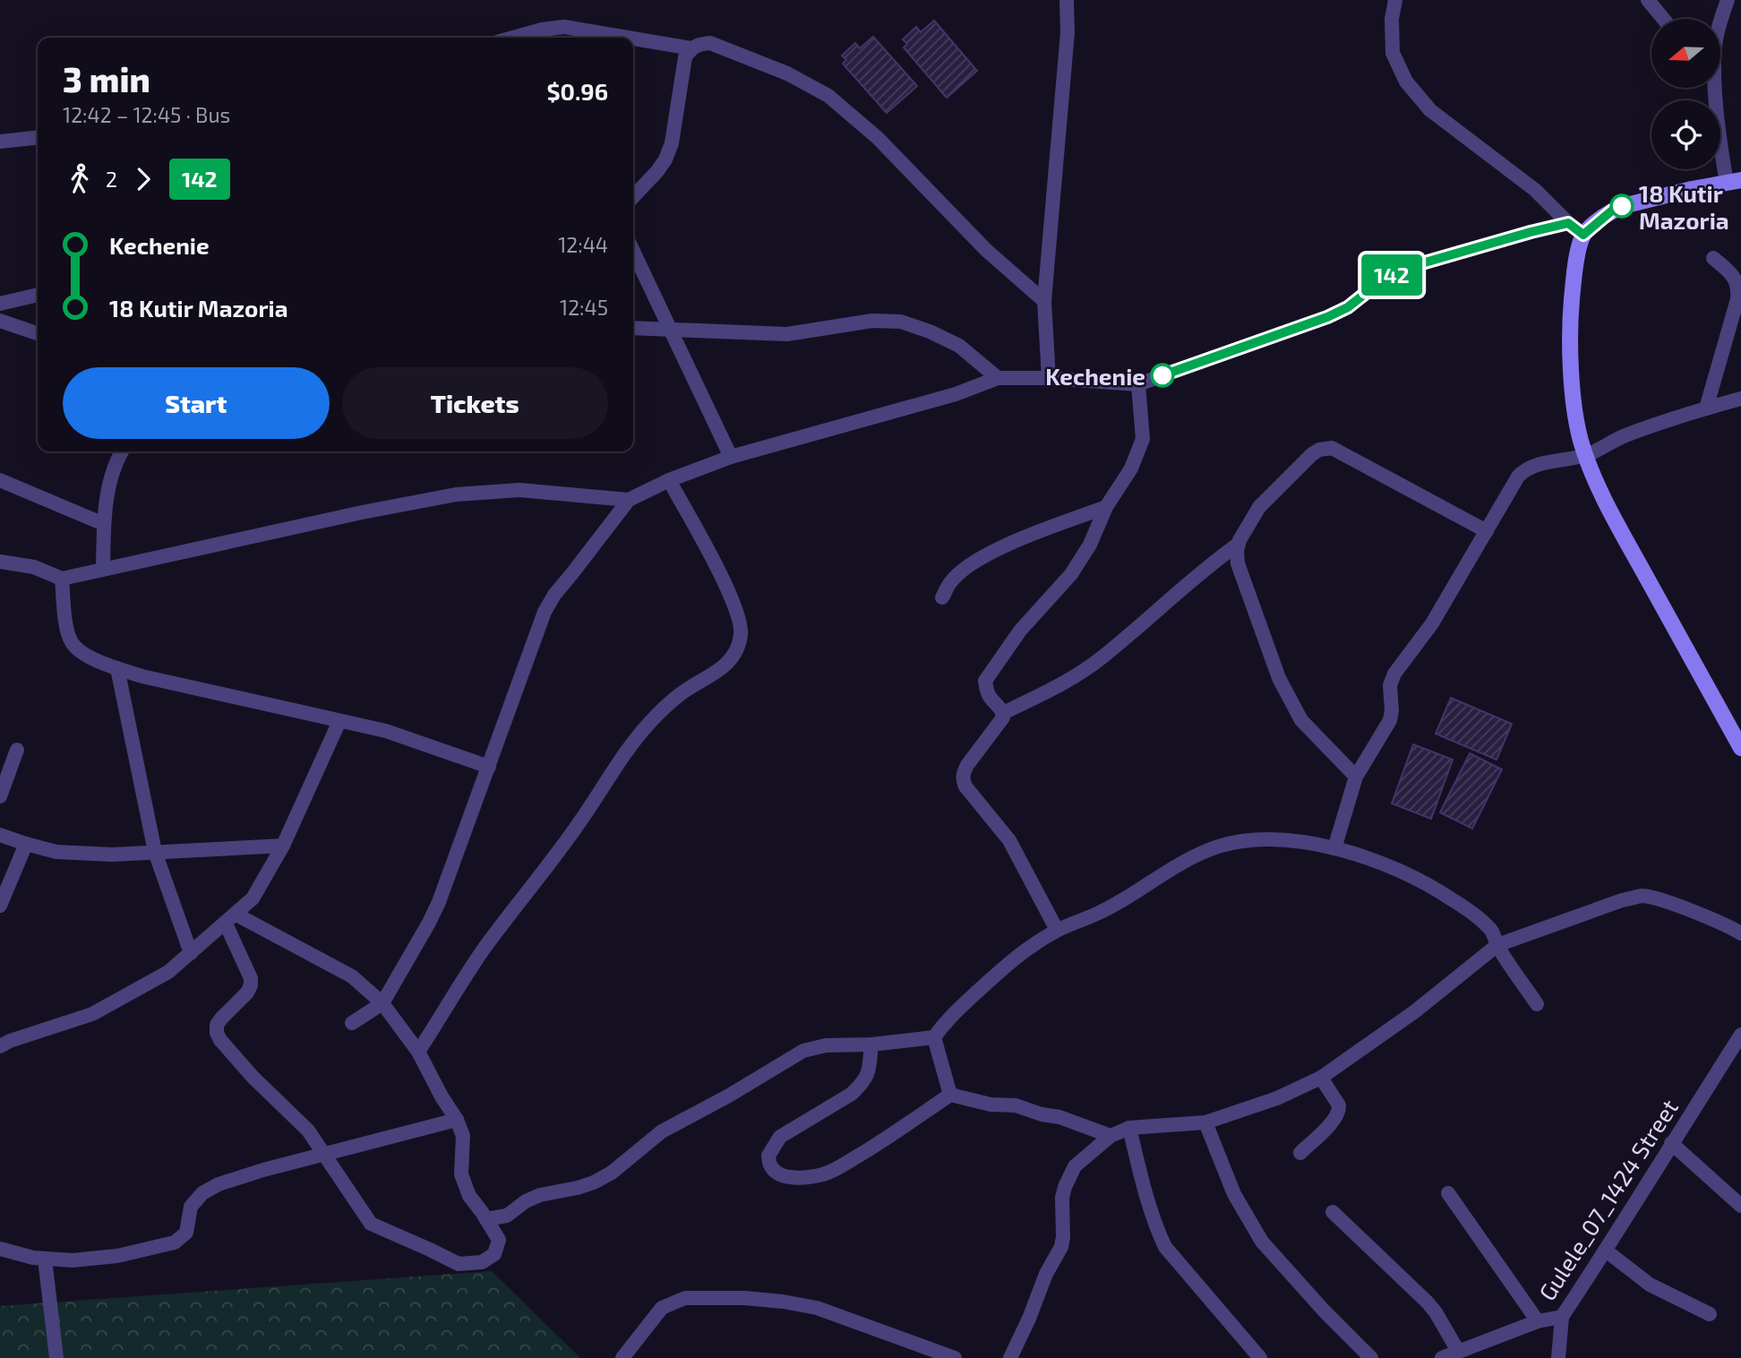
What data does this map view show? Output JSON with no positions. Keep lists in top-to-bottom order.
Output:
{
  "streets": {
    "street": ["Gulele_07_1424 Street"]
  },
  "places": ["18 Kutir Mazoria", "Kechenie"],
  "lines": ["bus line 142"],
  "north": "left",
  "page": {
    "on_map": "142",
    "heading": ["3 min", "12:42 – 12:45 · Bus", "$0.96"],
    "legs": ["2", "142"],
    "list": [
      {
        "name": "Kechenie",
        "value": "12:44"
      },
      {
        "name": "18 Kutir Mazoria",
        "value": "12:45"
      }
    ],
    "buttons": ["Start", "Tickets"]
  }
}
